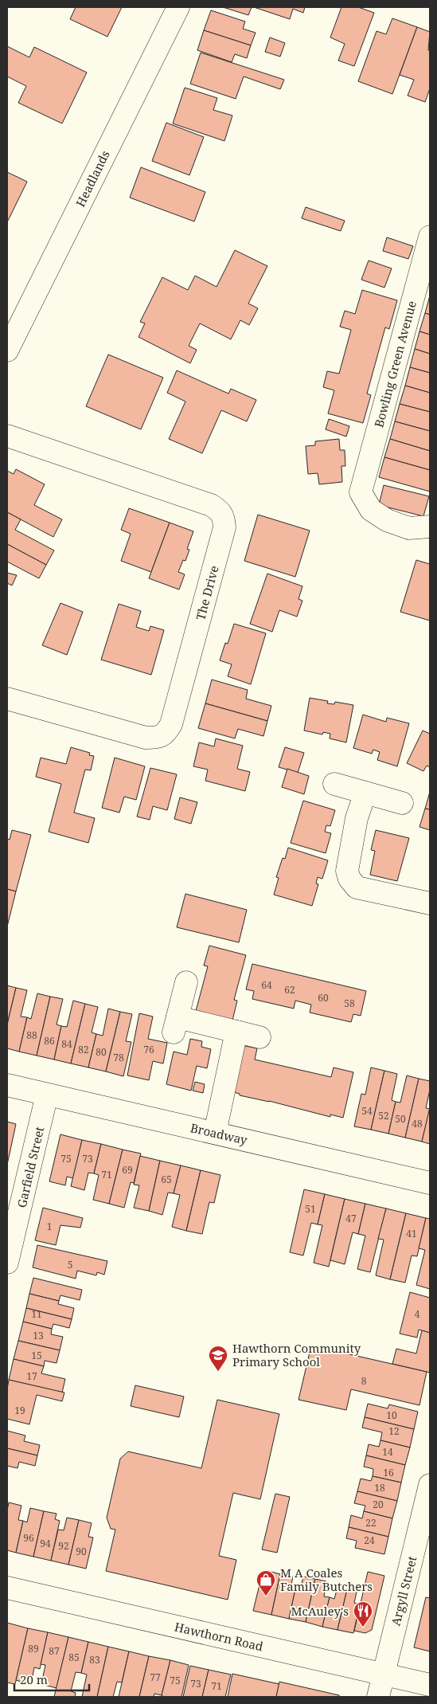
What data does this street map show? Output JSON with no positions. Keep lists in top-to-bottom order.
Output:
{
  "streets": {
    "street": [
      "Headlands",
      "Bowling Green Avenue",
      "The Drive",
      "Broadway",
      "Garfield Street",
      "Argyll Street",
      "Hawthorn Road"
    ]
  },
  "crossings": [
    ["Broadway", "Garfield Street"],
    ["Argyll Street", "Hawthorn Road"]
  ],
  "places": {
    "school or university": ["Hawthorn Community Primary School"],
    "shop": ["M A Coales Family Butchers"],
    "restaurant": ["McAuley's"]
  },
  "house_numbers": [
    "64",
    "62",
    "60",
    "58",
    "88",
    "86",
    "84",
    "82",
    "76",
    "80",
    "78",
    "54",
    "52",
    "50",
    "48",
    "75",
    "73",
    "69",
    "71",
    "65",
    "51",
    "47",
    "1",
    "41",
    "5",
    "11",
    "4",
    "13",
    "15",
    "17",
    "8",
    "19",
    "10",
    "12",
    "14",
    "16",
    "18",
    "20",
    "22",
    "96",
    "24",
    "94",
    "92",
    "90",
    "89",
    "87",
    "85",
    "83",
    "77",
    "75",
    "73",
    "71"
  ],
  "scale_bar": "20 m"
}
